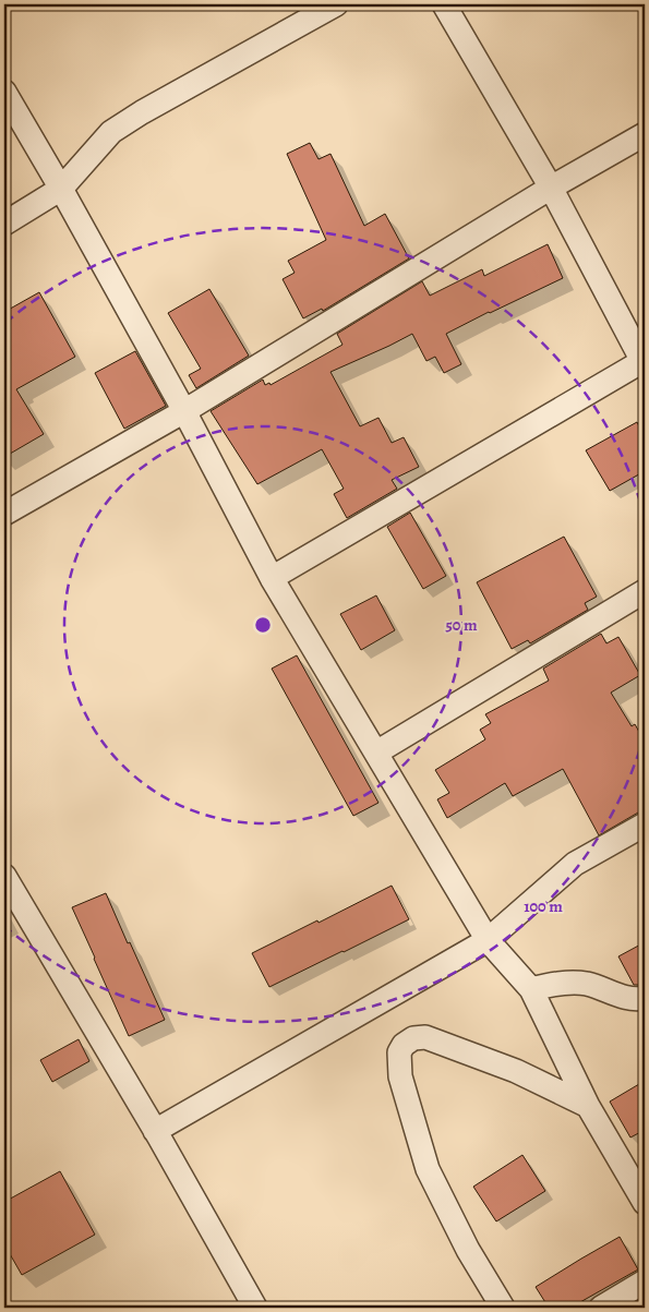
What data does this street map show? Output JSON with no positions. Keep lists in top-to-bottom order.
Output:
{
  "rings": ["50 m", "100 m"]
}
